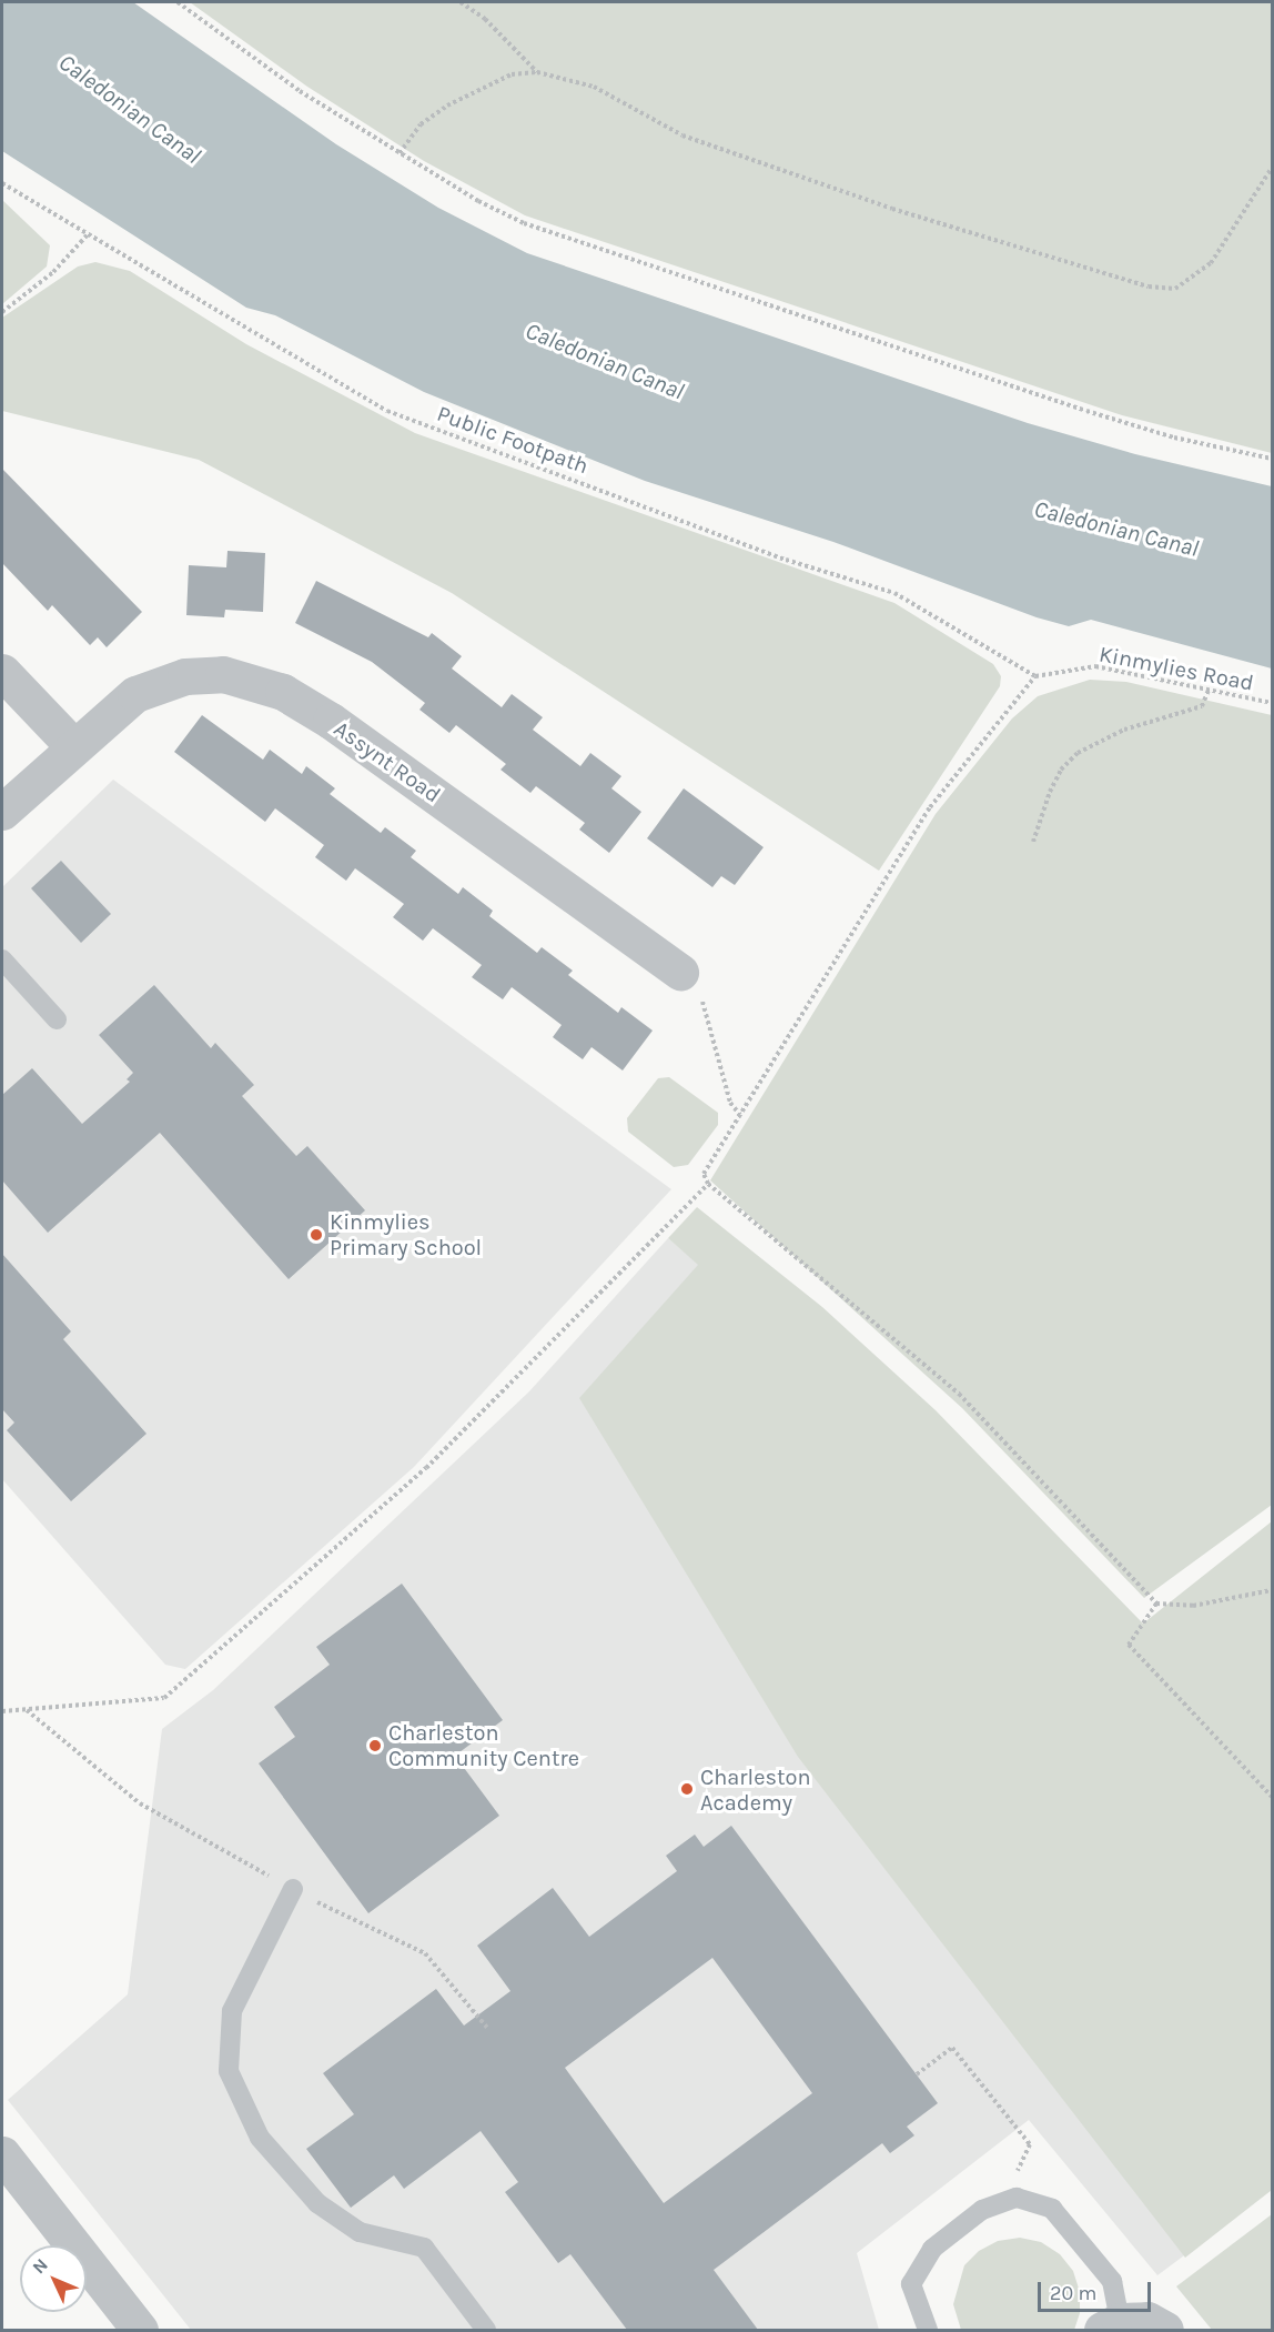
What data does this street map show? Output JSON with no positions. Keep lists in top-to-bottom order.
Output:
{
  "streets": {
    "street": ["Assynt Road"],
    "path": ["Public Footpath", "Kinmylies Road"]
  },
  "crossings": [
    ["Public Footpath", "Kinmylies Road"]
  ],
  "water": ["Caledonian Canal"],
  "places": ["Kinmylies Primary School", "Charleston Community Centre", "Charleston Academy"],
  "scale_bar": "20 m",
  "north": "top left"
}
